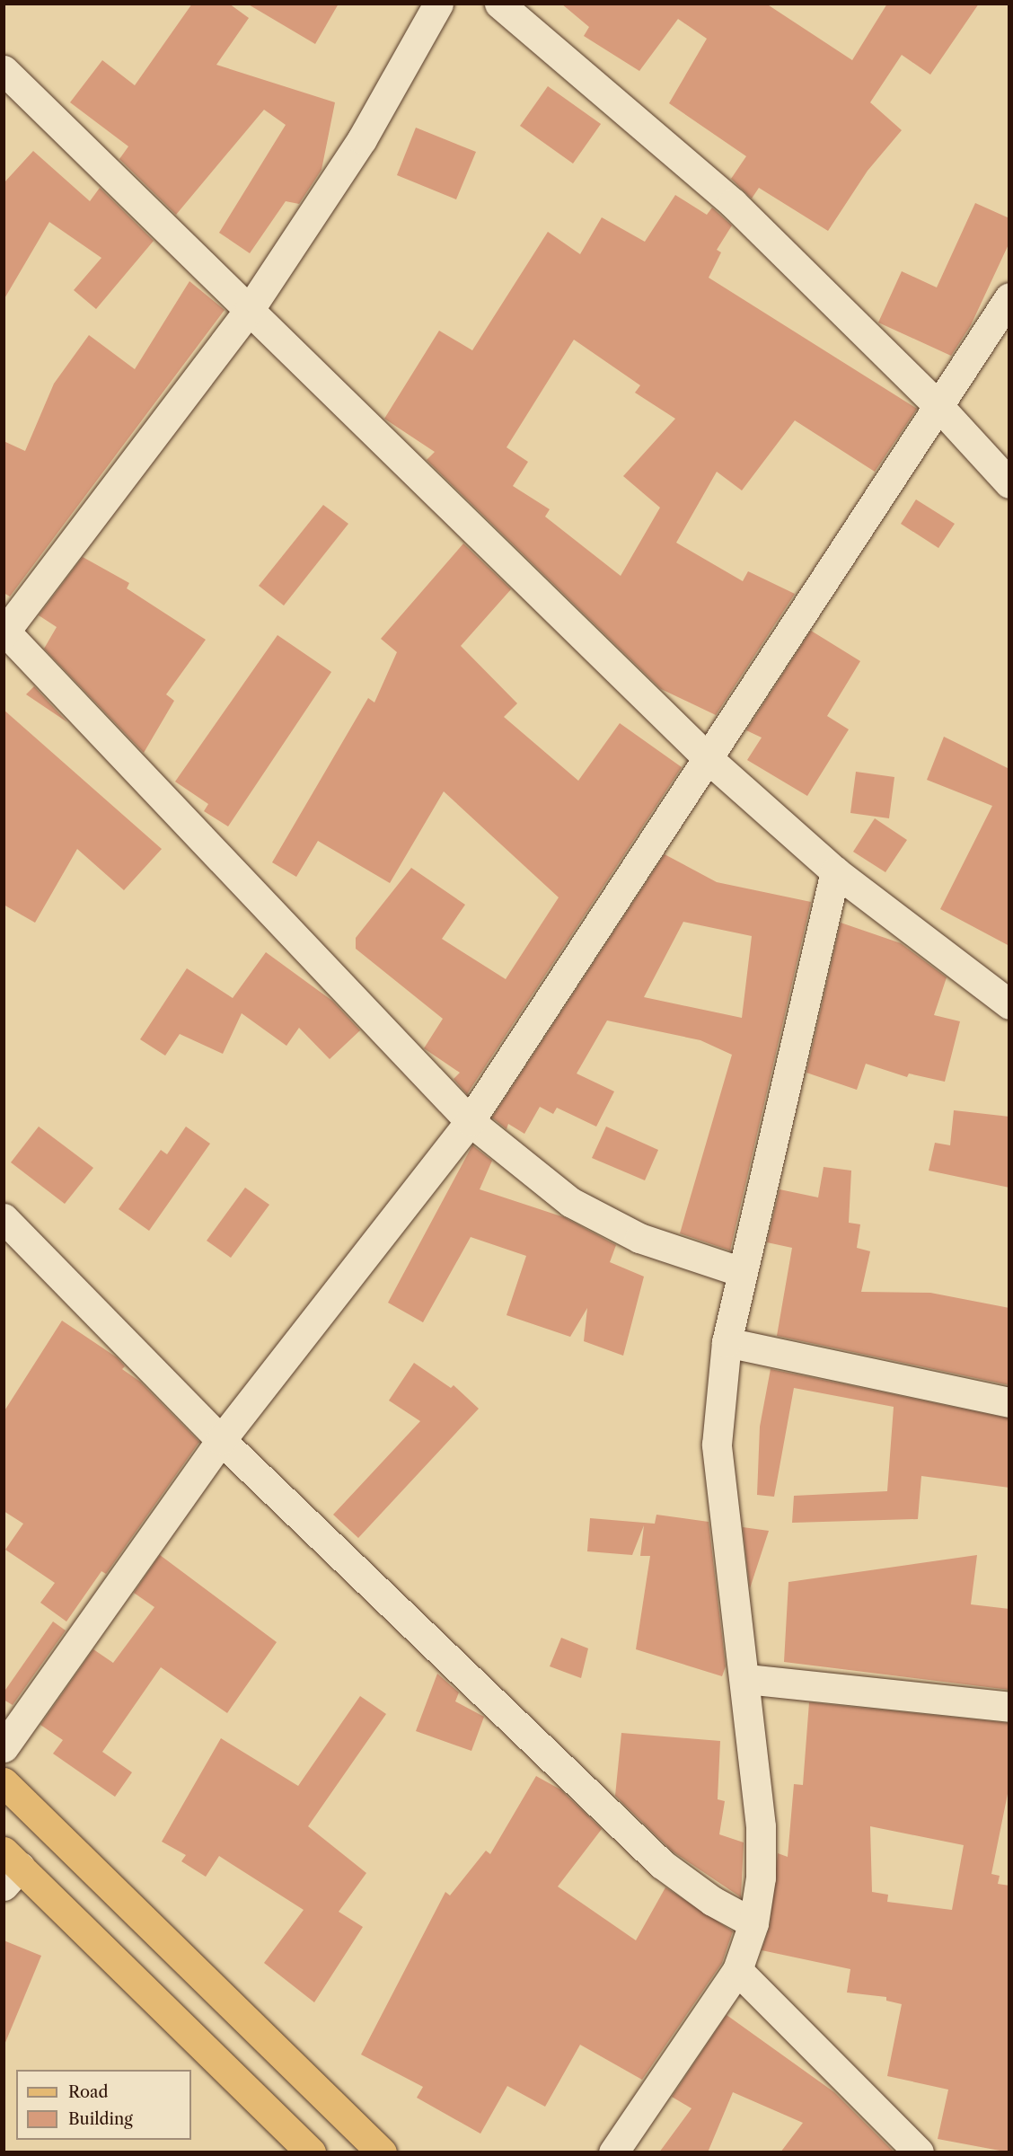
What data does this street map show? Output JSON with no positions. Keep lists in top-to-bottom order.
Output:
{
  "legend": ["Road", "Building"]
}
